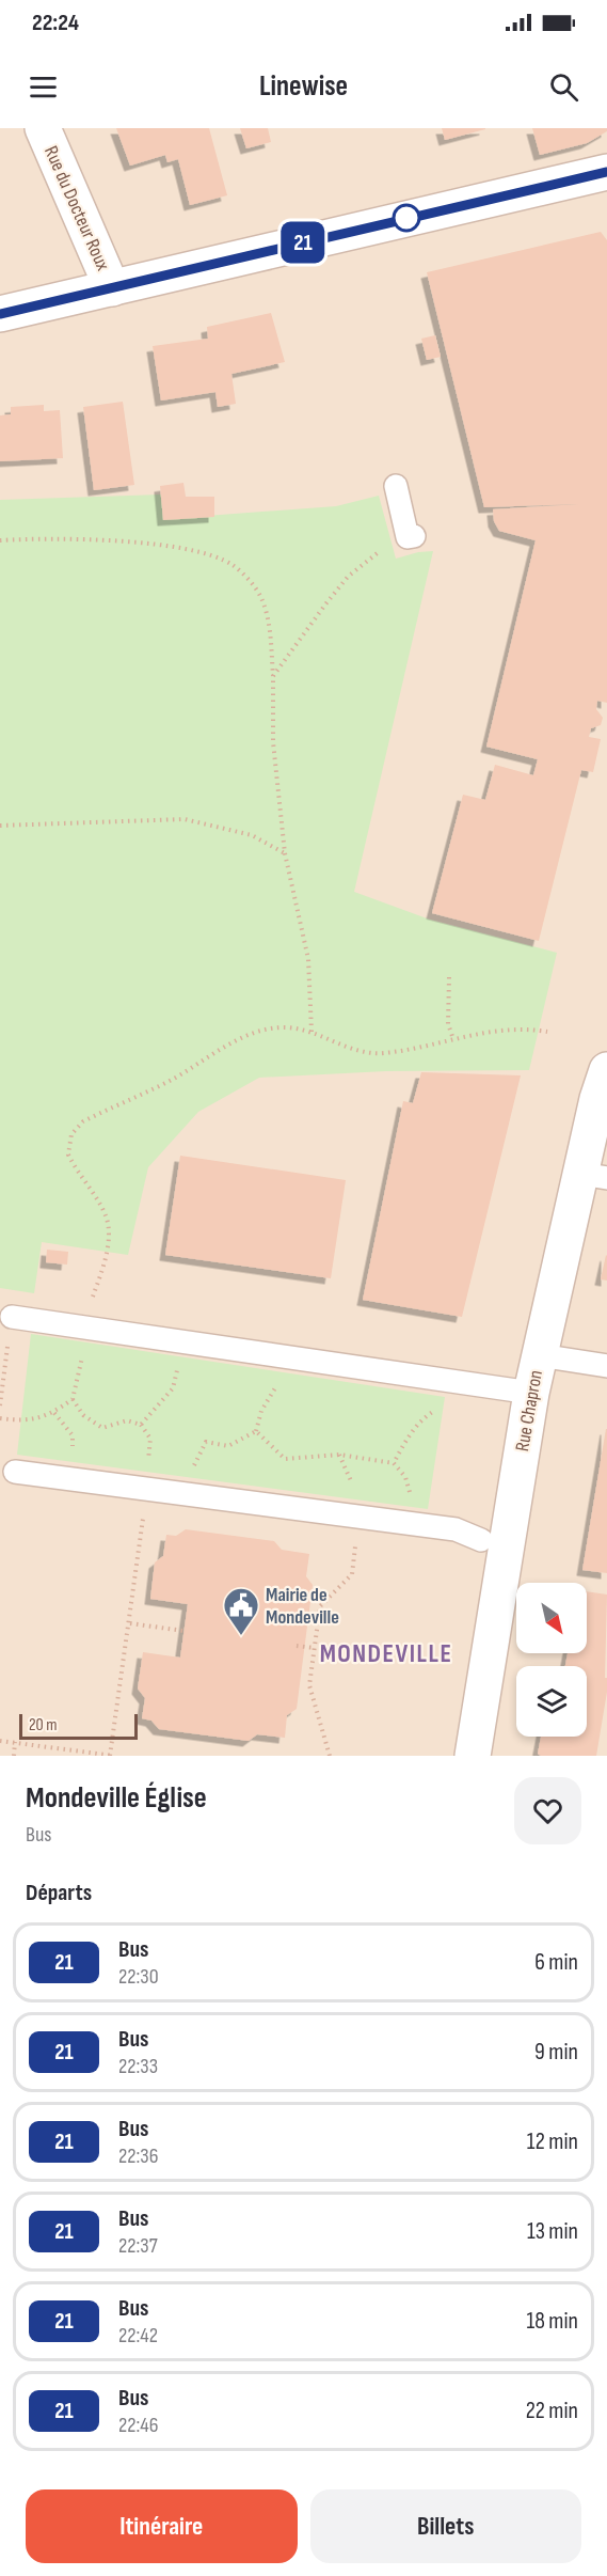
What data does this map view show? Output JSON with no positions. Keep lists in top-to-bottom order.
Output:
{
  "streets": {
    "street": ["Rue du Docteur Roux", "Rue Chapron"]
  },
  "districts": ["MONDEVILLE"],
  "places": {
    "public building": ["Mairie de Mondeville"]
  },
  "lines": ["bus line 21"],
  "scale_bar": "20 m",
  "north": "bottom right",
  "page": {
    "status": "22:24",
    "header": "Linewise",
    "on_map": "21",
    "scale": "20 m",
    "heading": [
      ["Mondeville Église", "Bus"],
      "Départs"
    ],
    "list": [
      {
        "mark": "21",
        "name": "Bus",
        "note": "22:30",
        "value": "6 min"
      },
      {
        "mark": "21",
        "name": "Bus",
        "note": "22:33",
        "value": "9 min"
      },
      {
        "mark": "21",
        "name": "Bus",
        "note": "22:36",
        "value": "12 min"
      },
      {
        "mark": "21",
        "name": "Bus",
        "note": "22:37",
        "value": "13 min"
      },
      {
        "mark": "21",
        "name": "Bus",
        "note": "22:42",
        "value": "18 min"
      },
      {
        "mark": "21",
        "name": "Bus",
        "note": "22:46",
        "value": "22 min"
      }
    ],
    "buttons": ["Itinéraire", "Billets"]
  }
}
